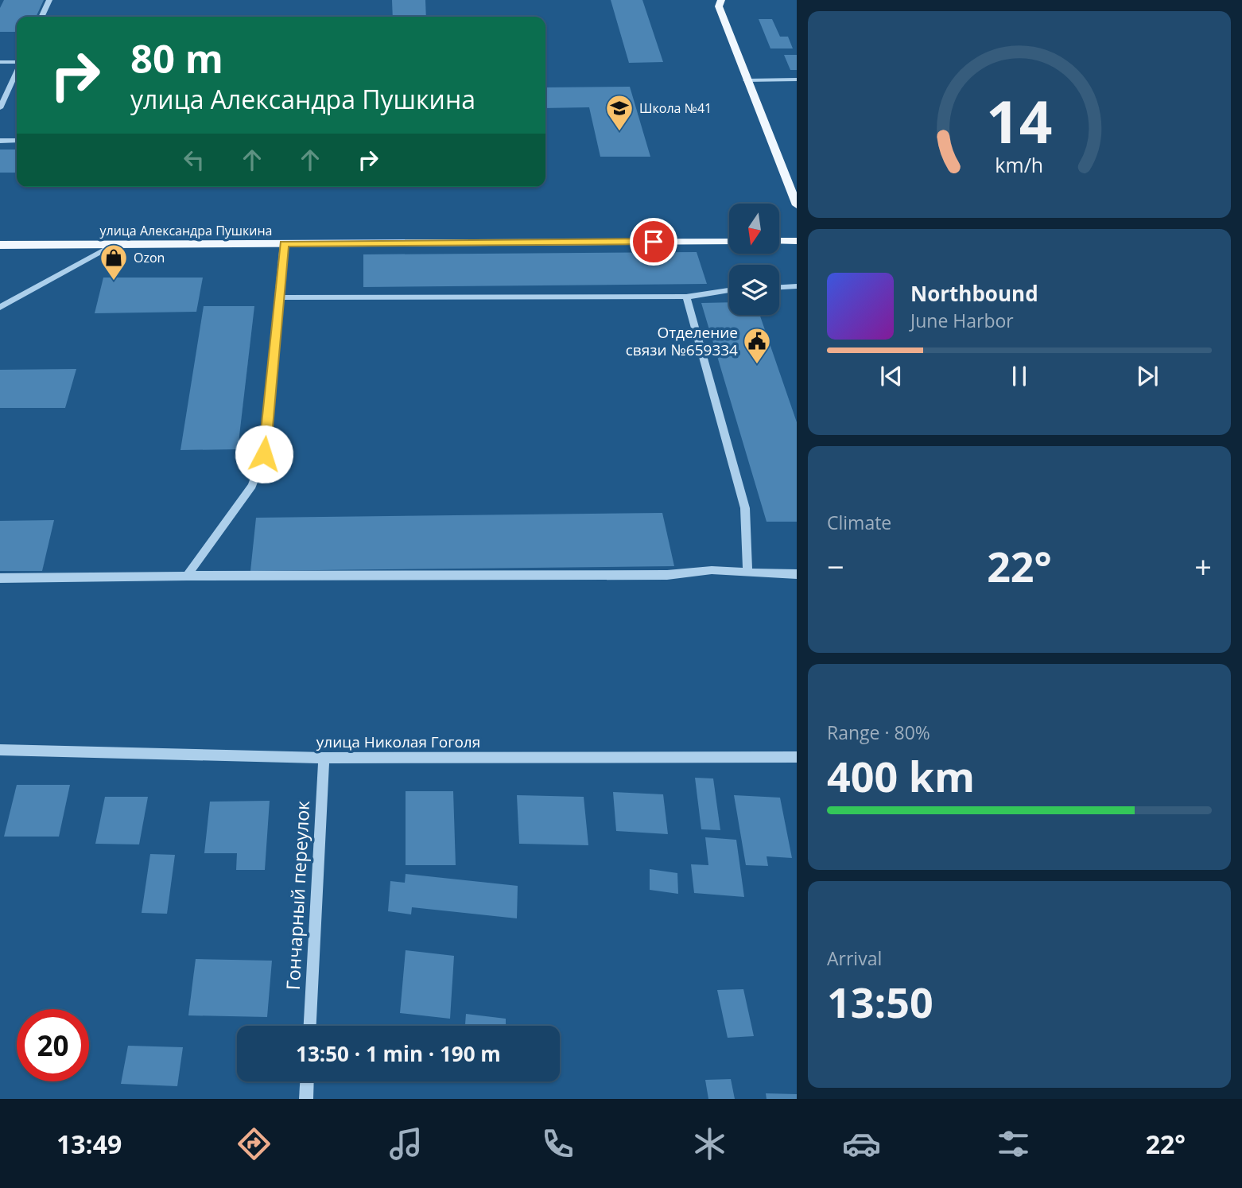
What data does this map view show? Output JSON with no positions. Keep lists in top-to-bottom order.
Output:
{
  "streets": {
    "main road": ["улица Александра Пушкина"],
    "street": ["улица Николая Гоголя", "Гончарный переулок"]
  },
  "crossings": [
    ["улица Николая Гоголя", "Гончарный переулок"]
  ],
  "places": {
    "school or university": ["Школа №41"],
    "shop": ["Ozon"],
    "public building": ["Отделение связи №659334"]
  },
  "north": "bottom",
  "page": {
    "turn": ["80 m", "улица Александра Пушкина"],
    "song": ["Northbound", "June Harbor"],
    "tile": [
      "Climate",
      ["Range · 80%", "400 km"],
      ["Arrival", "13:50"]
    ],
    "heat": ["−", "22°", "+"],
    "limit": "20",
    "trip": "13:50 · 1 min · 190 m",
    "tabs": ["13:49", "22°"],
    "gauge": ["14", "km/h"]
  }
}
